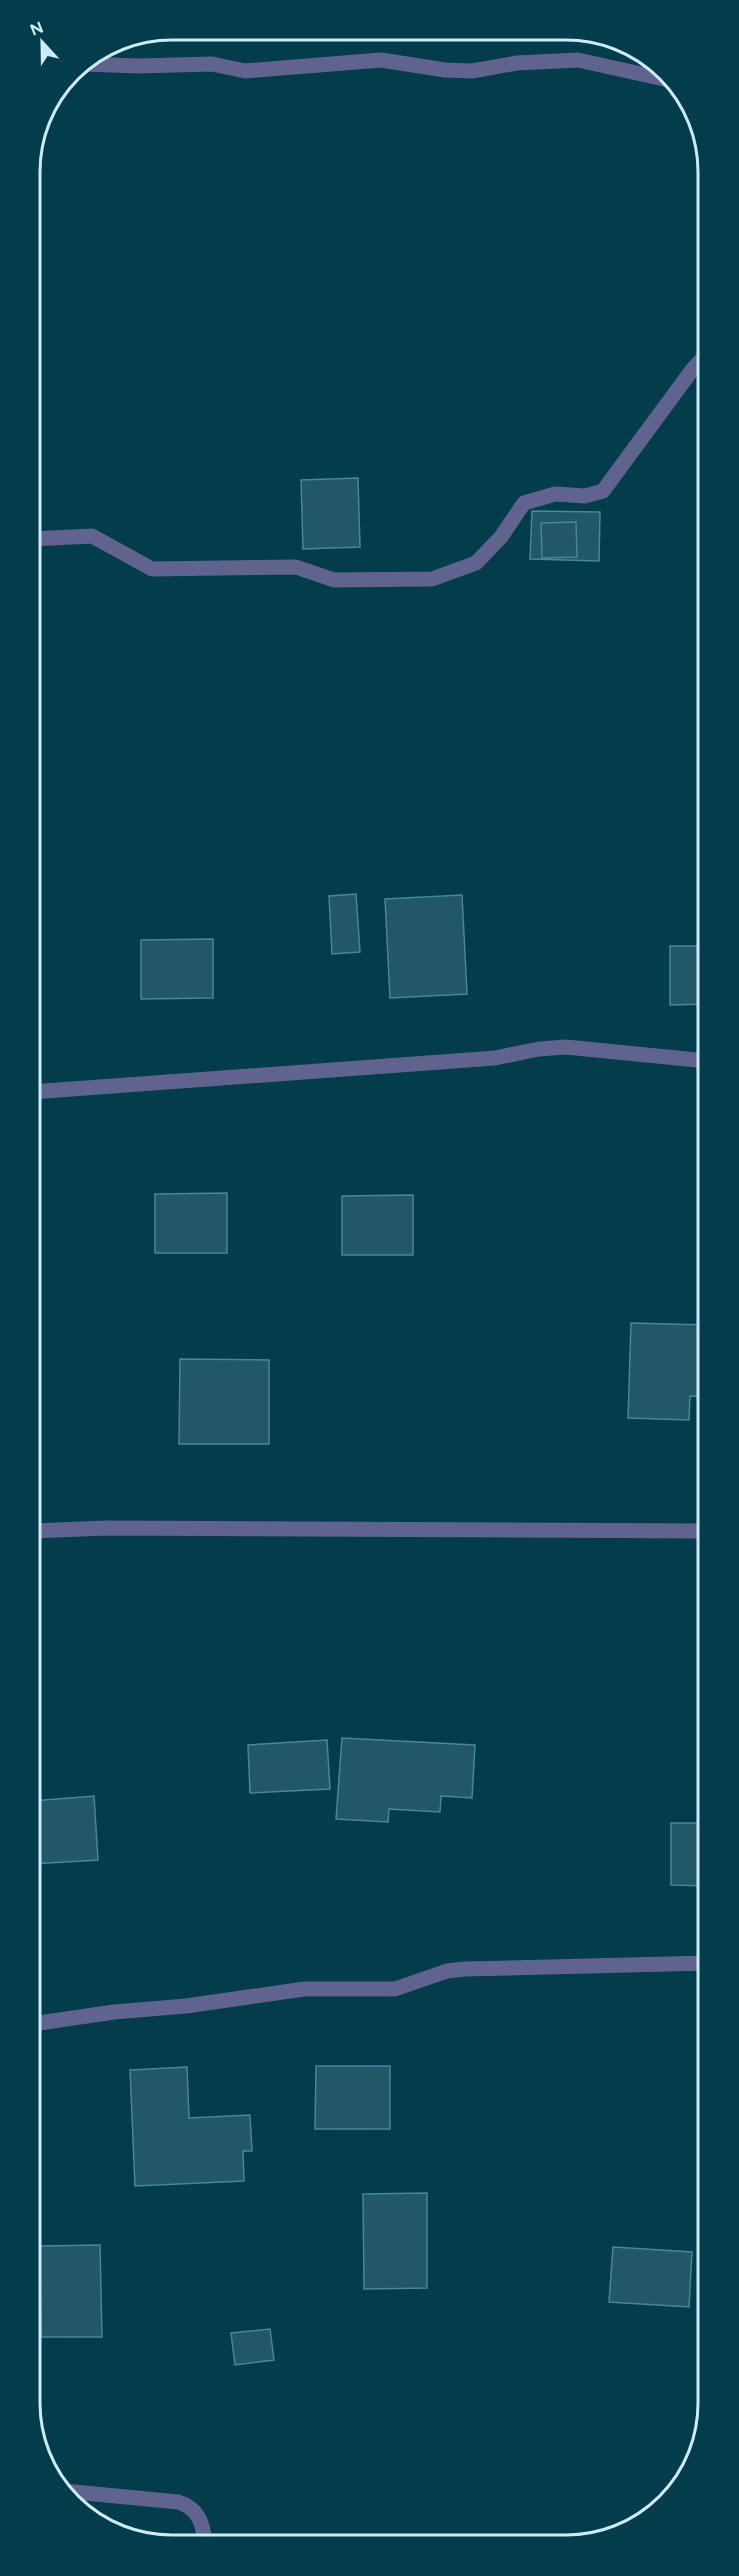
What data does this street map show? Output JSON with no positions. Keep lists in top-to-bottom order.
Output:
{
  "north": "top"
}
